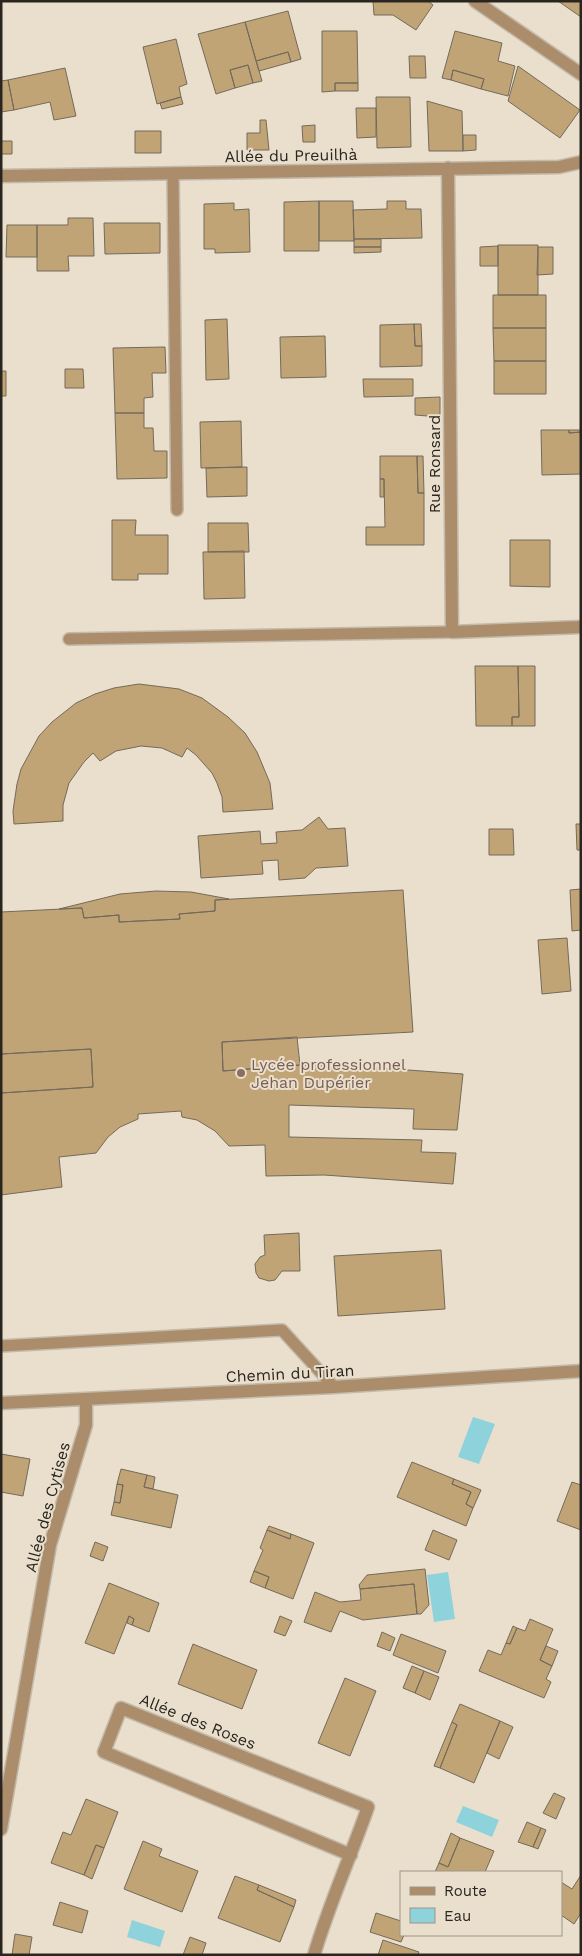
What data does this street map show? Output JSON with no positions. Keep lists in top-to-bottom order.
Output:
{
  "streets": {
    "street": [
      "Allée du Preuilhà",
      "Rue Ronsard",
      "Chemin du Tiran",
      "Allée des Cytises",
      "Allée des Roses"
    ]
  },
  "crossings": [
    ["Allée du Preuilhà", "Rue Ronsard"],
    ["Chemin du Tiran", "Allée des Cytises"]
  ],
  "places": ["Lycée professionnel Jehan Dupérier"],
  "legend": ["Route", "Eau"]
}
